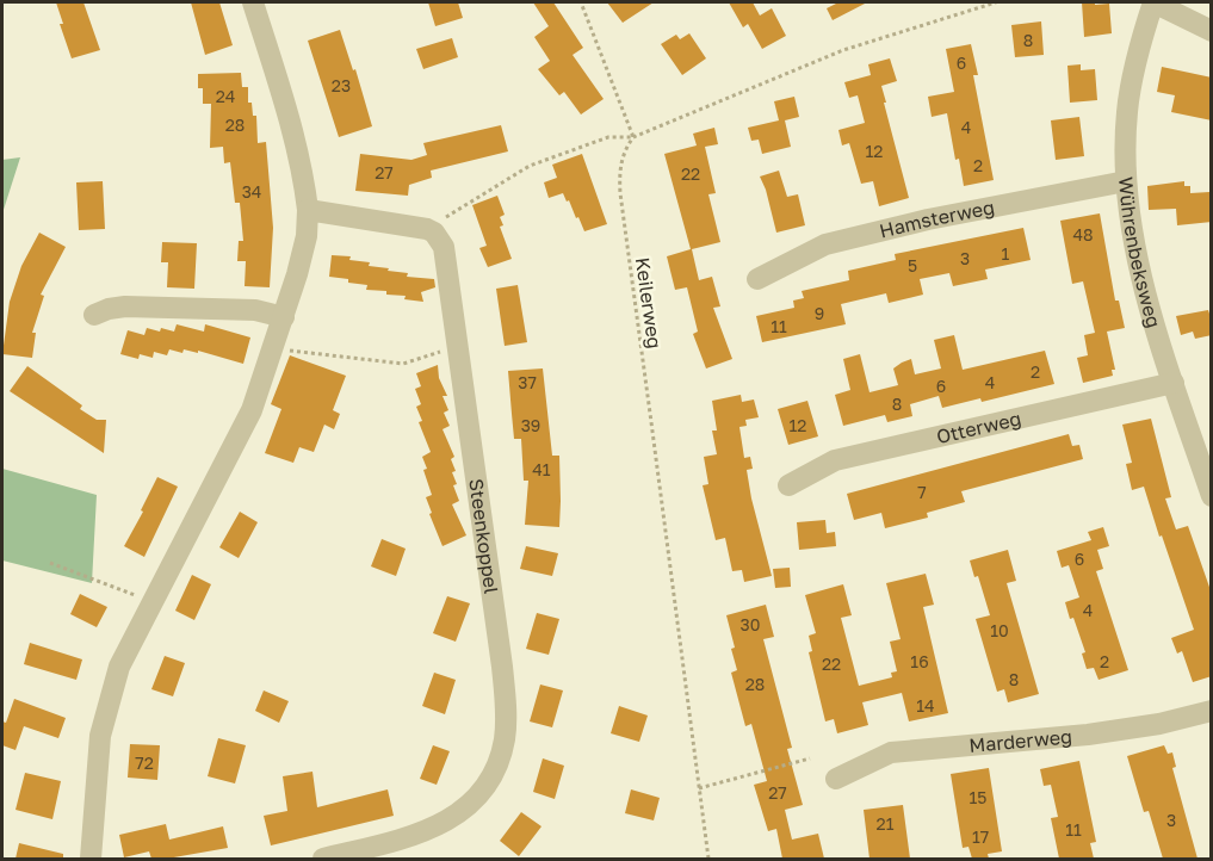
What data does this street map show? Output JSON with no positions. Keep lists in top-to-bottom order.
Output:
{
  "streets": {
    "street": [
      "Hamsterweg",
      "Wührenbeksweg",
      "Otterweg",
      "Steenkoppel",
      "Marderweg"
    ],
    "path": ["Keilerweg"]
  },
  "crossings": [
    ["Hamsterweg", "Wührenbeksweg"],
    ["Wührenbeksweg", "Otterweg"]
  ],
  "house_numbers": [
    "8",
    "6",
    "23",
    "24",
    "28",
    "4",
    "12",
    "2",
    "27",
    "22",
    "34",
    "48",
    "1",
    "3",
    "5",
    "9",
    "11",
    "2",
    "37",
    "4",
    "6",
    "8",
    "39",
    "12",
    "41",
    "7",
    "6",
    "4",
    "30",
    "10",
    "16",
    "2",
    "22",
    "8",
    "28",
    "14",
    "72",
    "27",
    "15",
    "3",
    "21",
    "11",
    "17"
  ]
}
